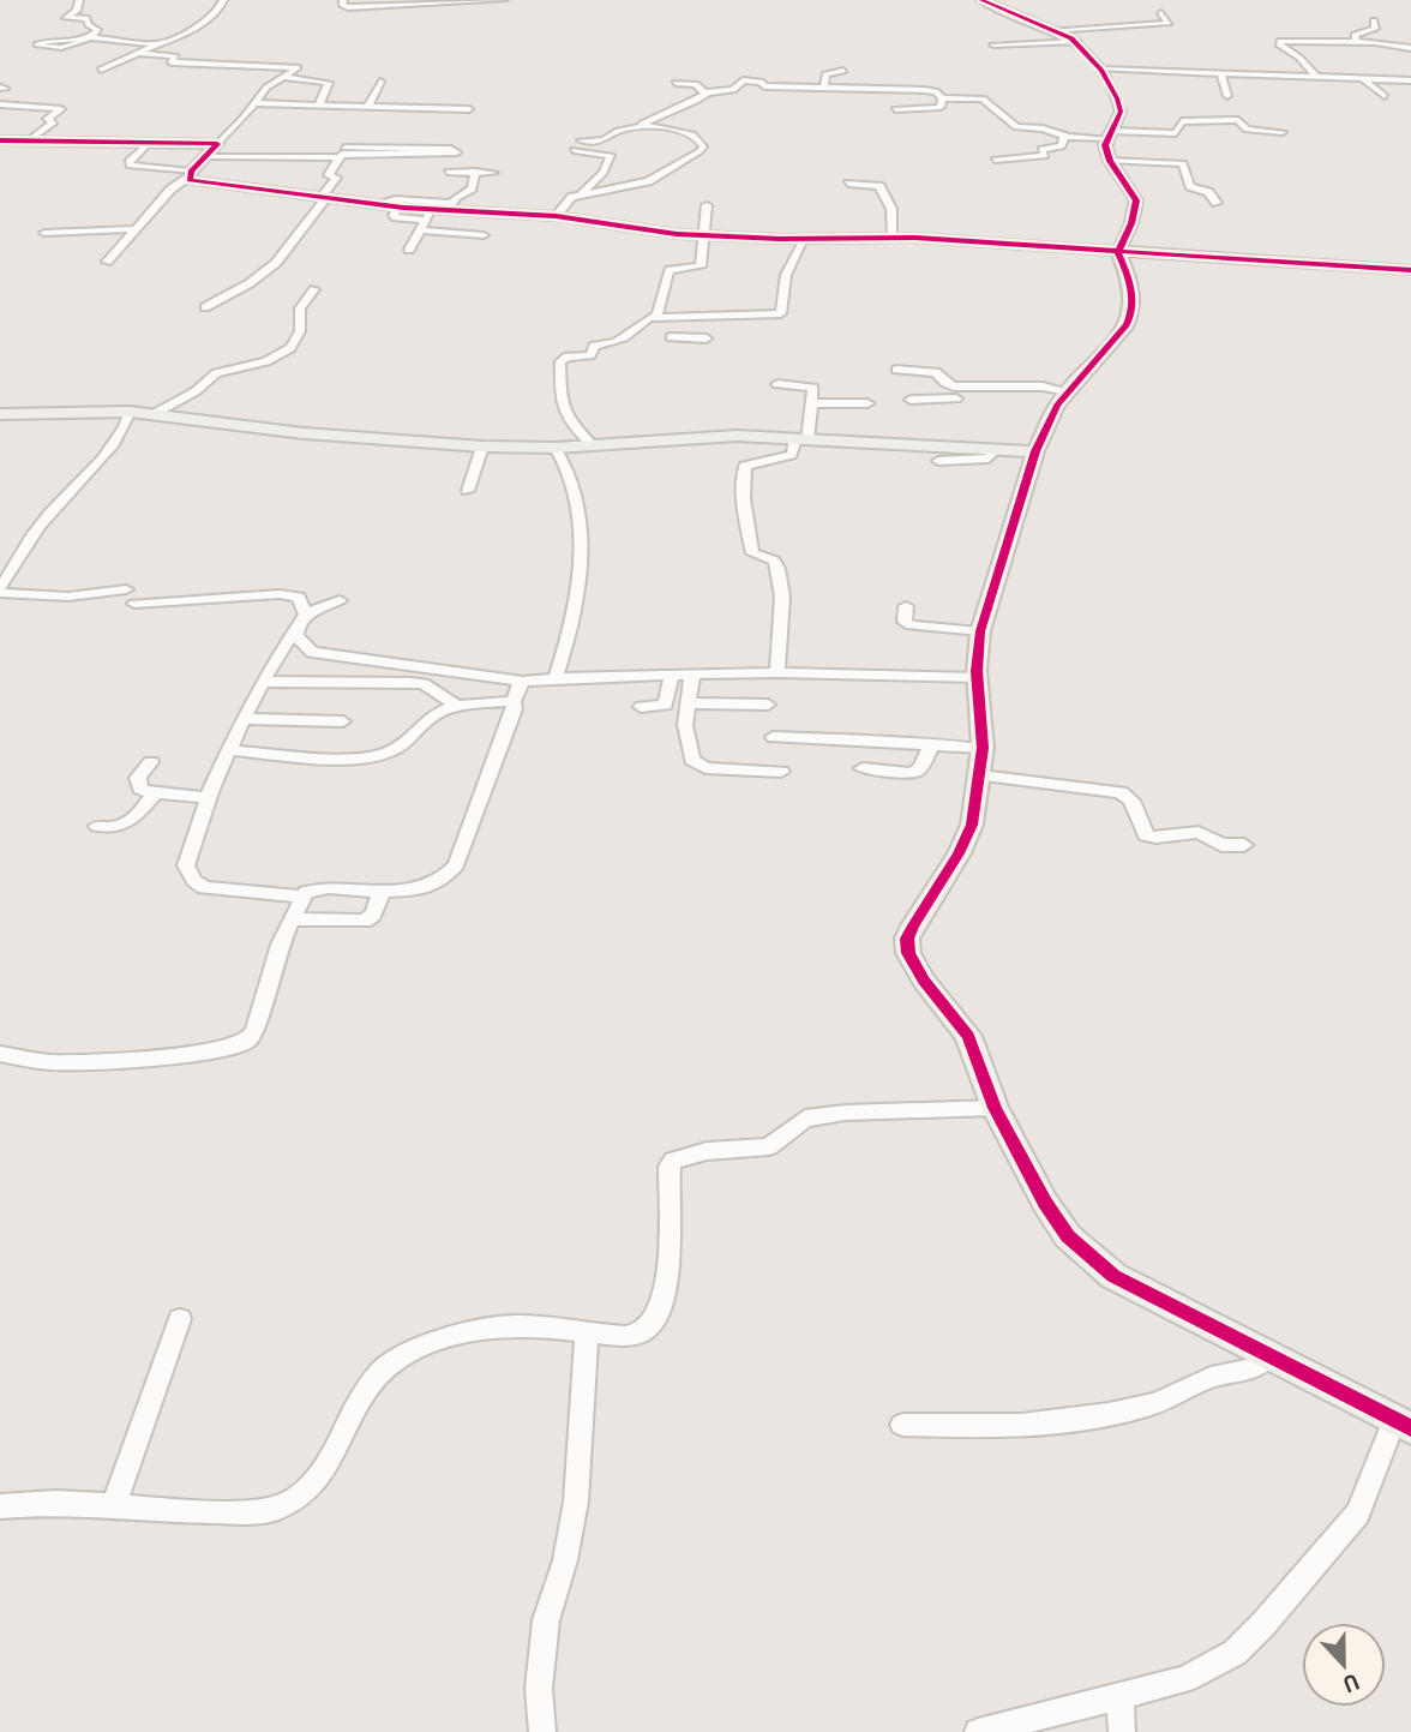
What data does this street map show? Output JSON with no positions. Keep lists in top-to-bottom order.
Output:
{
  "north": "bottom"
}
